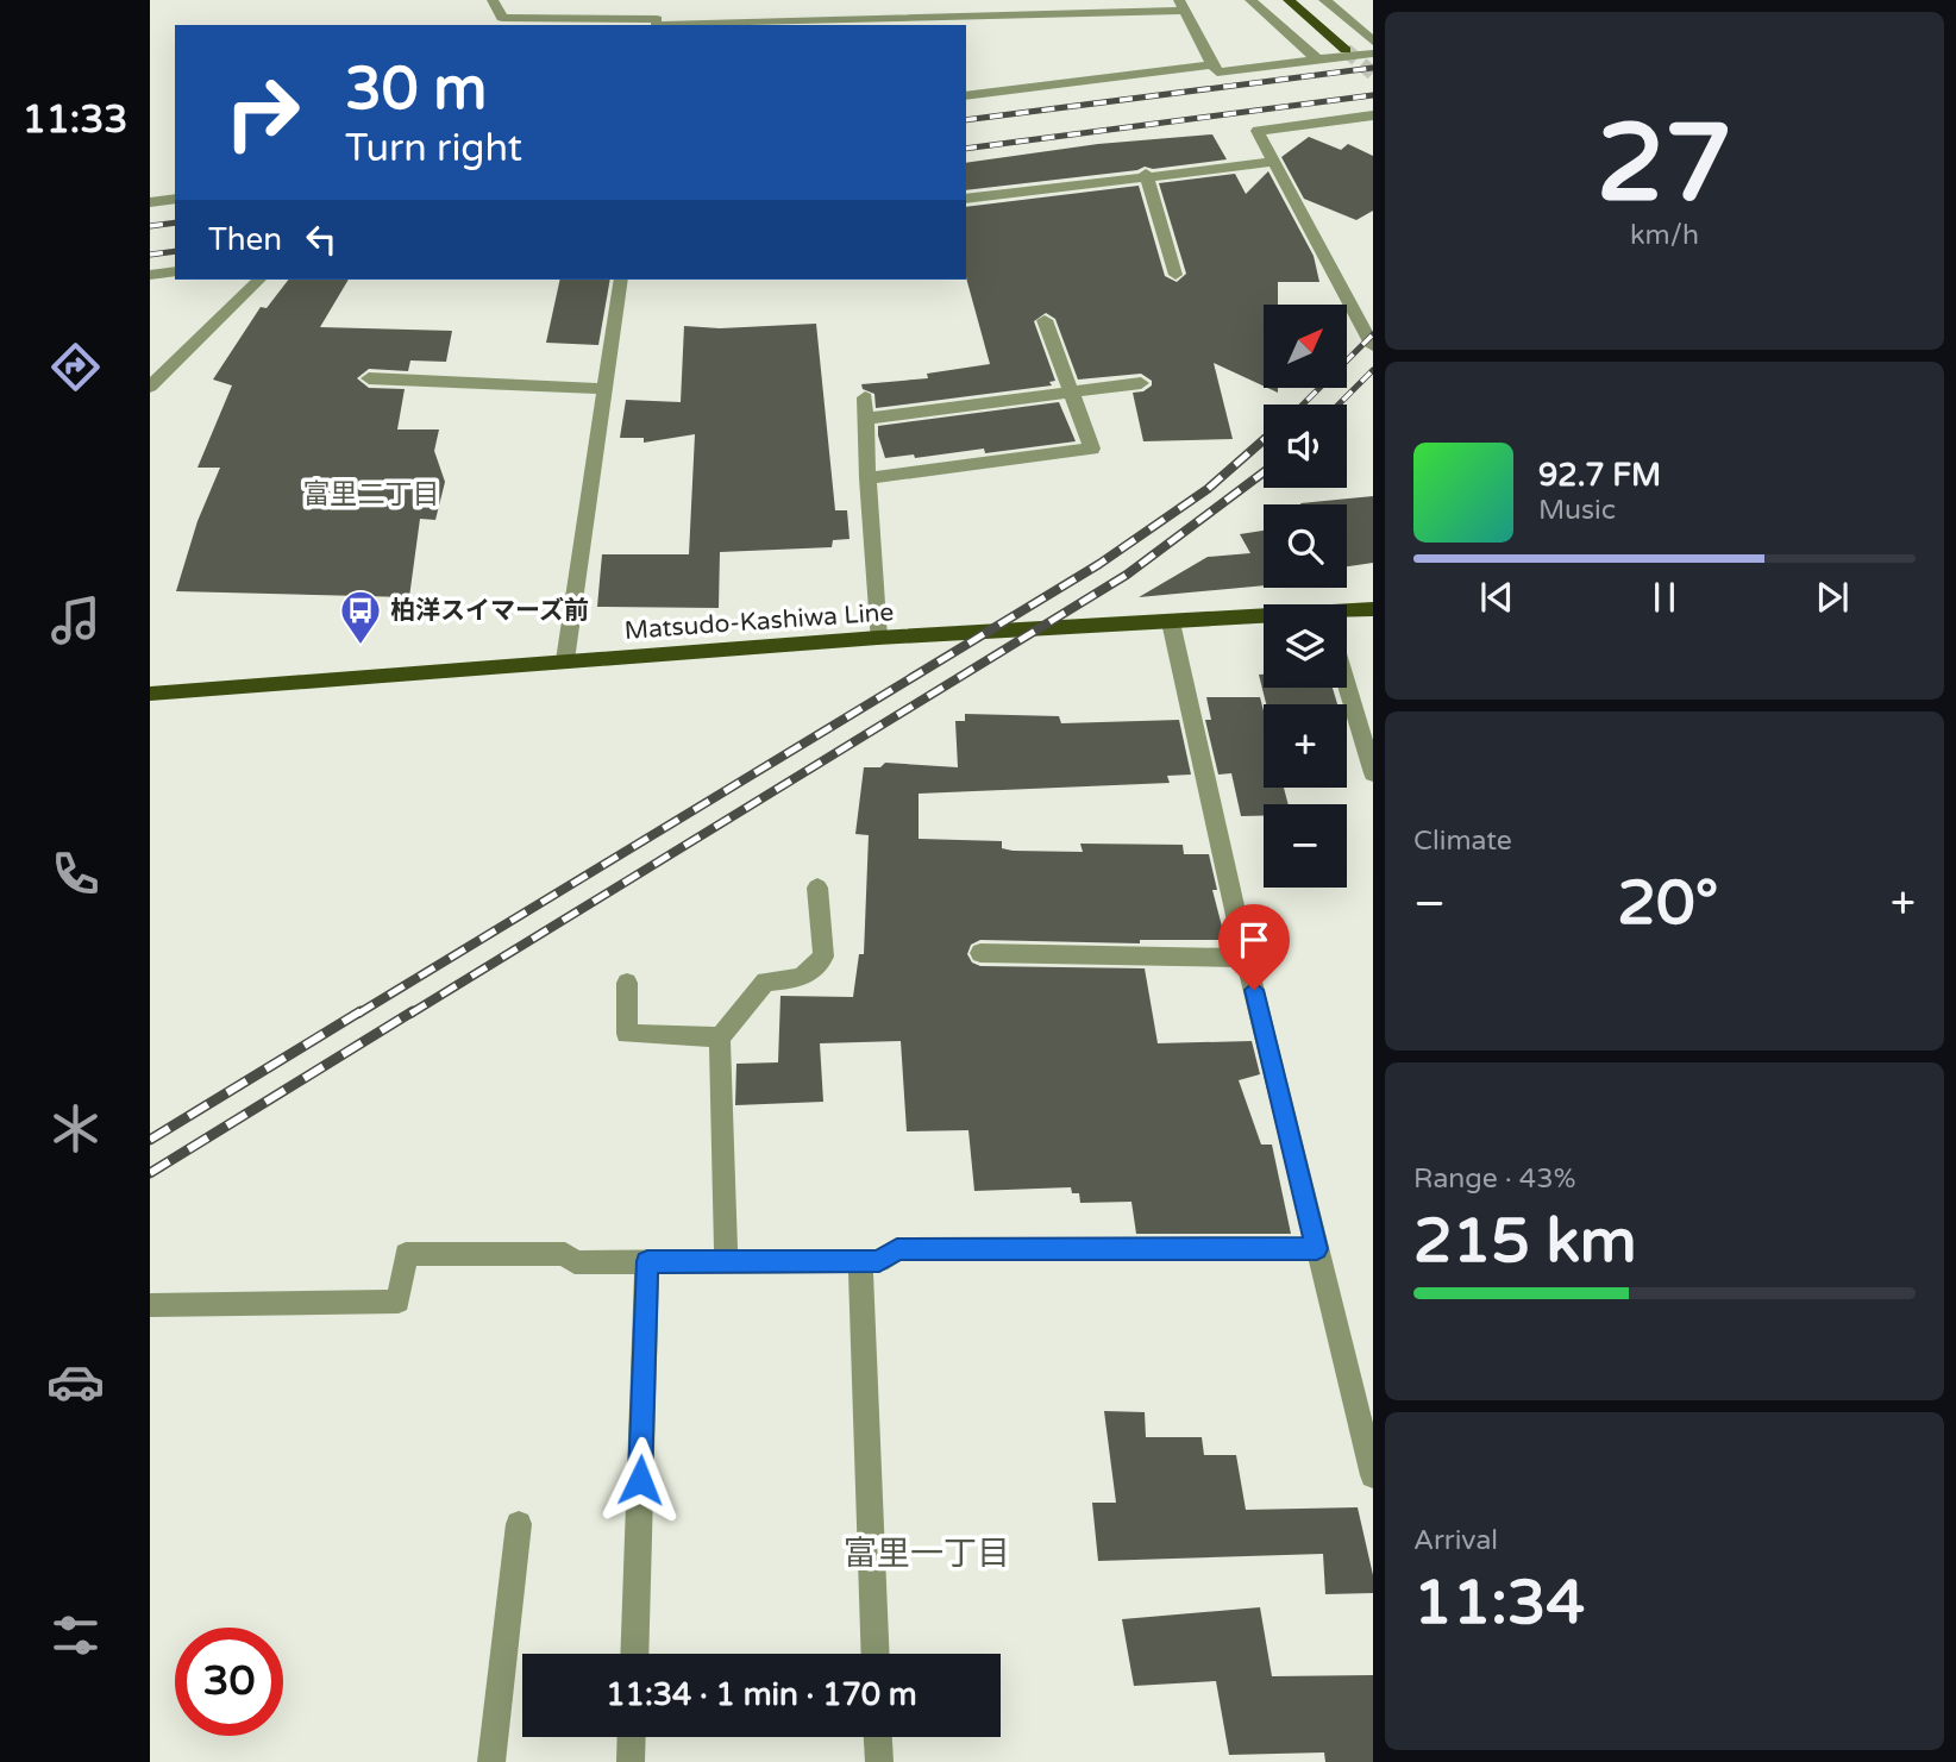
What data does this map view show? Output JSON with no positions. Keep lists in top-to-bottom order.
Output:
{
  "streets": {
    "main road": ["Matsudo-Kashiwa Line"]
  },
  "districts": ["富里二丁目", "富里一丁目"],
  "places": {
    "bus stop": ["柏洋スイマーズ前"]
  },
  "north": "top right",
  "page": {
    "tabs": "11:33",
    "tile": [
      ["27", "km/h"],
      "Climate",
      ["Range · 43%", "215 km"],
      ["Arrival", "11:34"]
    ],
    "turn": ["30 m", "Turn right"],
    "then": "Then",
    "map_buttons": ["+", "−"],
    "song": ["92.7 FM", "Music"],
    "heat": ["−", "20°", "+"],
    "limit": "30",
    "trip": "11:34 · 1 min · 170 m"
  }
}
